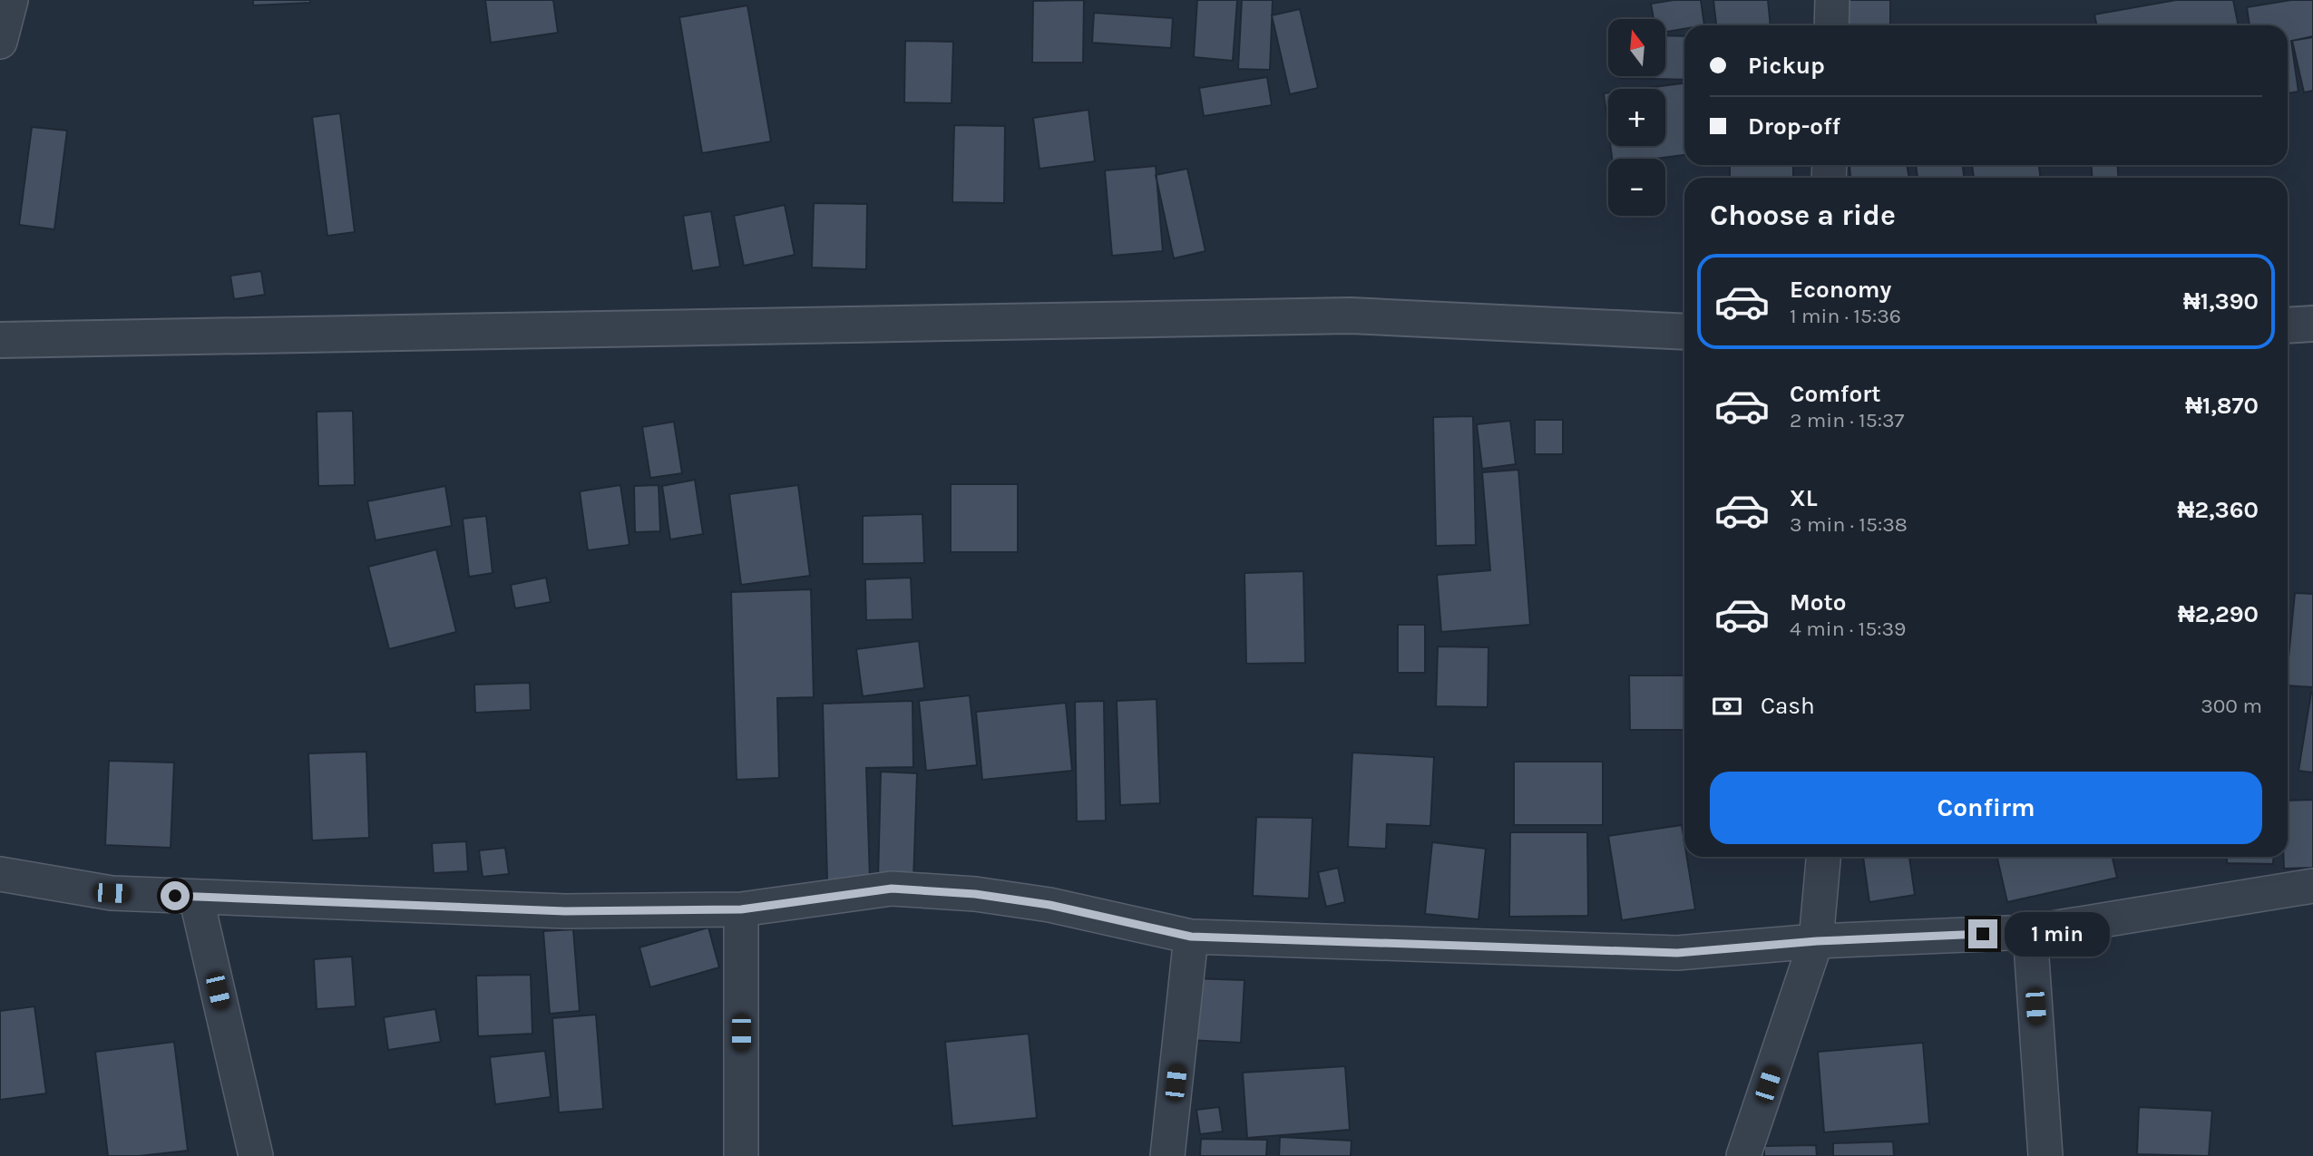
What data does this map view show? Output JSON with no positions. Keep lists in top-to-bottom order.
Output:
{
  "north": "top",
  "page": {
    "map_buttons": ["+", "−"],
    "banner": ["Pickup", "Drop-off"],
    "heading": "Choose a ride",
    "list": [
      {
        "name": "Economy",
        "note": "1 min · 15:36",
        "value": "₦1,390"
      },
      {
        "name": "Comfort",
        "note": "2 min · 15:37",
        "value": "₦1,870"
      },
      {
        "name": "XL",
        "note": "3 min · 15:38",
        "value": "₦2,360"
      },
      {
        "name": "Moto",
        "note": "4 min · 15:39",
        "value": "₦2,290"
      }
    ],
    "pay": ["Cash", "300 m"],
    "buttons": "Confirm",
    "bubble": "1 min"
  }
}
